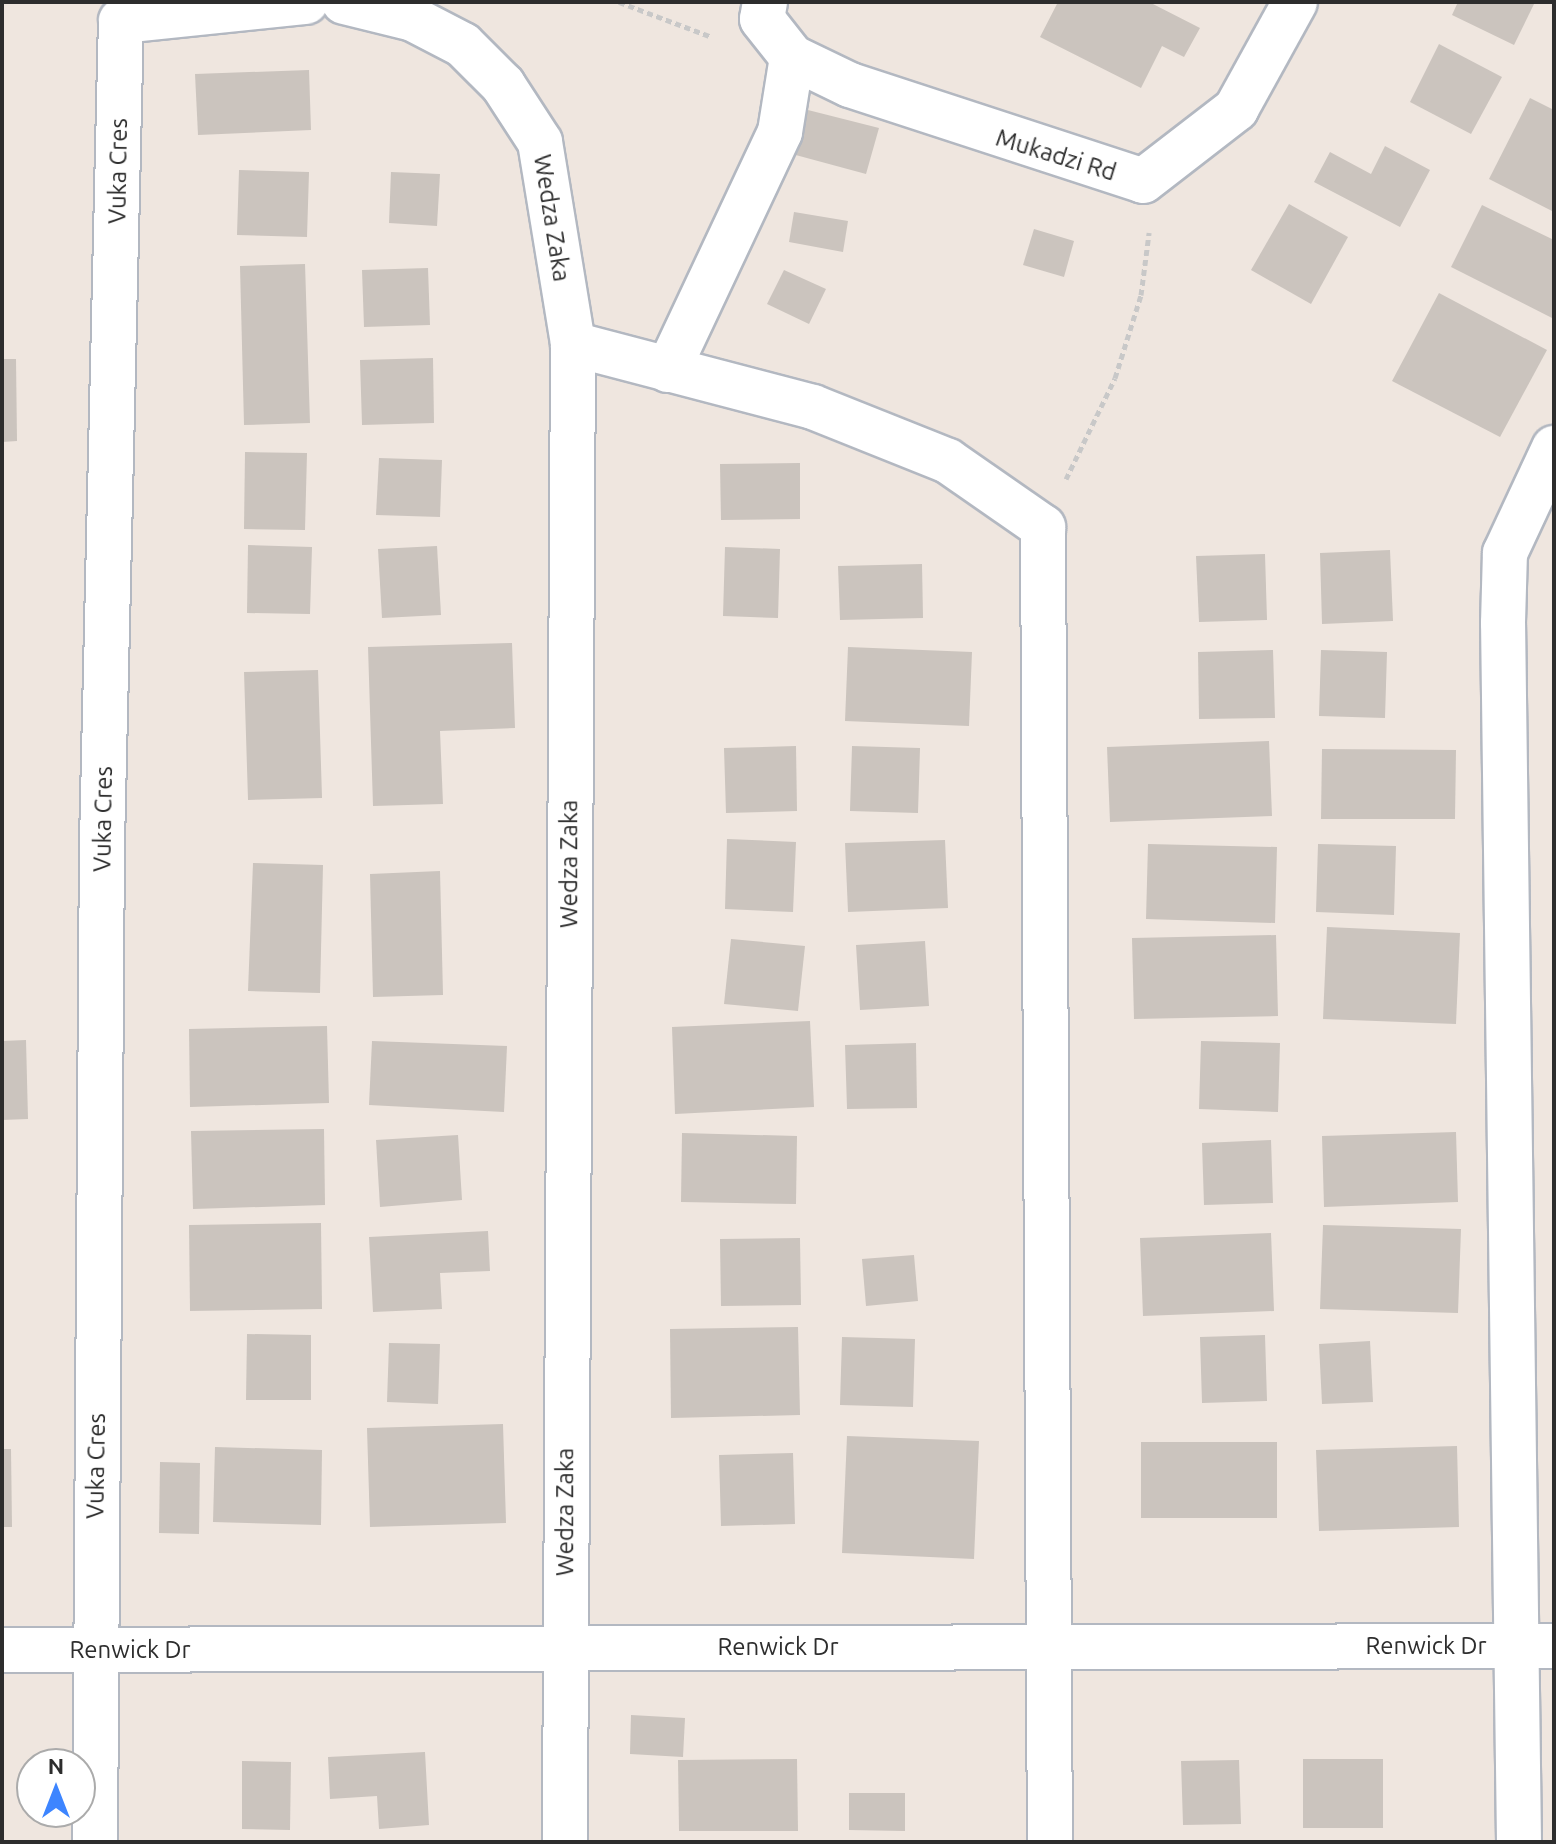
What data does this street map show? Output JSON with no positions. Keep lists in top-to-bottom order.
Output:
{
  "streets": {
    "street": [
      "Mukadzi Rd",
      "Vuka Cres",
      "Wedza Zaka",
      "Renwick Dr"
    ]
  },
  "crossings": [
    ["Vuka Cres", "Renwick Dr"],
    ["Wedza Zaka", "Renwick Dr"]
  ],
  "north": "top"
}
